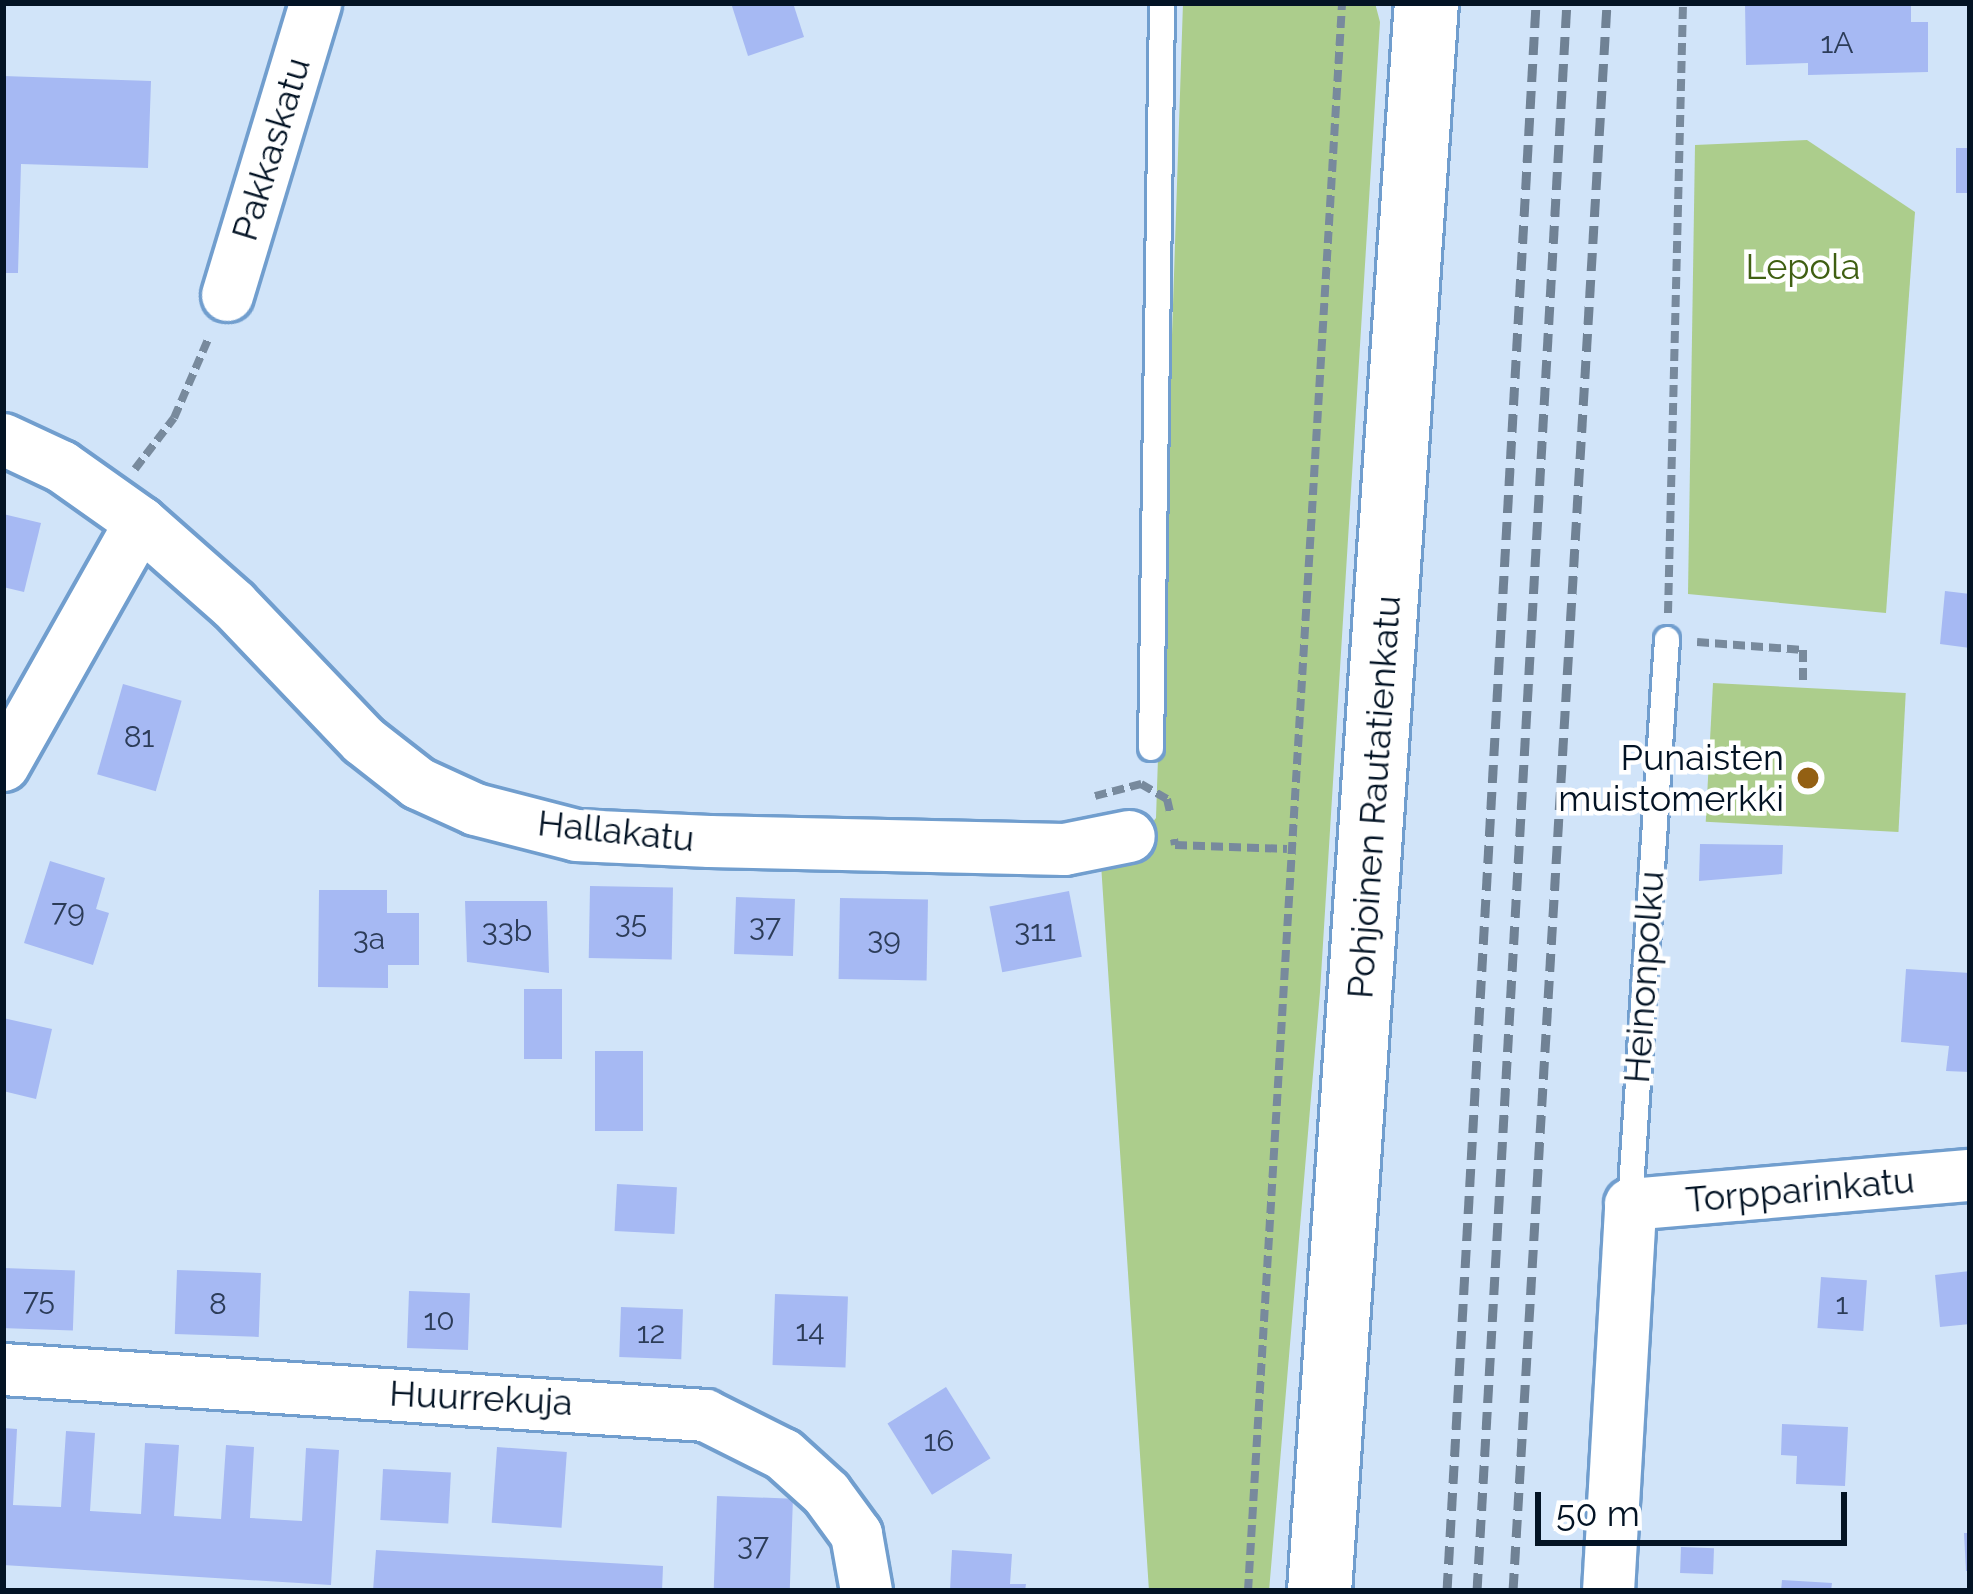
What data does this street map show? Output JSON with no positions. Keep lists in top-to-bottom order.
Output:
{
  "streets": {
    "street": [
      "Pakkaskatu",
      "Pohjoinen Rautatienkatu",
      "Hallakatu",
      "Heinonpolku",
      "Torpparinkatu",
      "Huurrekuja"
    ]
  },
  "crossings": [
    ["Heinonpolku", "Torpparinkatu"]
  ],
  "parks": ["Lepola"],
  "places": ["Punaisten muistomerkki"],
  "house_numbers": [
    "1A",
    "81",
    "79",
    "35",
    "37",
    "33b",
    "311",
    "3a",
    "39",
    "75",
    "8",
    "1",
    "10",
    "14",
    "12",
    "16",
    "37"
  ],
  "scale_bar": "50 m"
}
